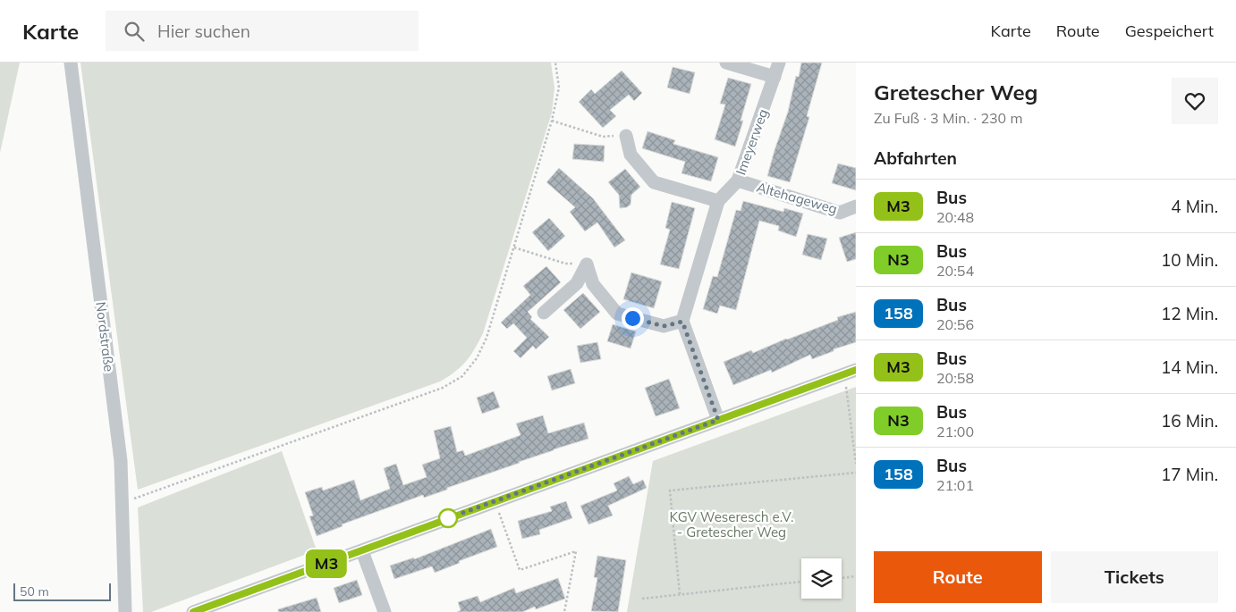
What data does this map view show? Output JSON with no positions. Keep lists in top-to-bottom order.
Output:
{
  "streets": {
    "street": ["Imeyerweg", "Altehageweg", "Nordstraße"]
  },
  "crossings": [
    ["Imeyerweg", "Altehageweg"]
  ],
  "parks": ["KGV Weseresch e.V. - Gretescher Weg"],
  "lines": ["bus line M3"],
  "scale_bar": "50 m",
  "page": {
    "header": "Karte",
    "search": "Hier suchen",
    "nav": ["Karte", "Route", "Gespeichert"],
    "on_map": "M3",
    "heading": [
      ["Gretescher Weg", "Zu Fuß · 3 Min. · 230 m"],
      "Abfahrten"
    ],
    "list": [
      {
        "mark": "M3",
        "name": "Bus",
        "note": "20:48",
        "value": "4 Min."
      },
      {
        "mark": "N3",
        "name": "Bus",
        "note": "20:54",
        "value": "10 Min."
      },
      {
        "mark": "158",
        "name": "Bus",
        "note": "20:56",
        "value": "12 Min."
      },
      {
        "mark": "M3",
        "name": "Bus",
        "note": "20:58",
        "value": "14 Min."
      },
      {
        "mark": "N3",
        "name": "Bus",
        "note": "21:00",
        "value": "16 Min."
      },
      {
        "mark": "158",
        "name": "Bus",
        "note": "21:01",
        "value": "17 Min."
      }
    ],
    "buttons": ["Route", "Tickets"],
    "scale": "50 m"
  }
}
